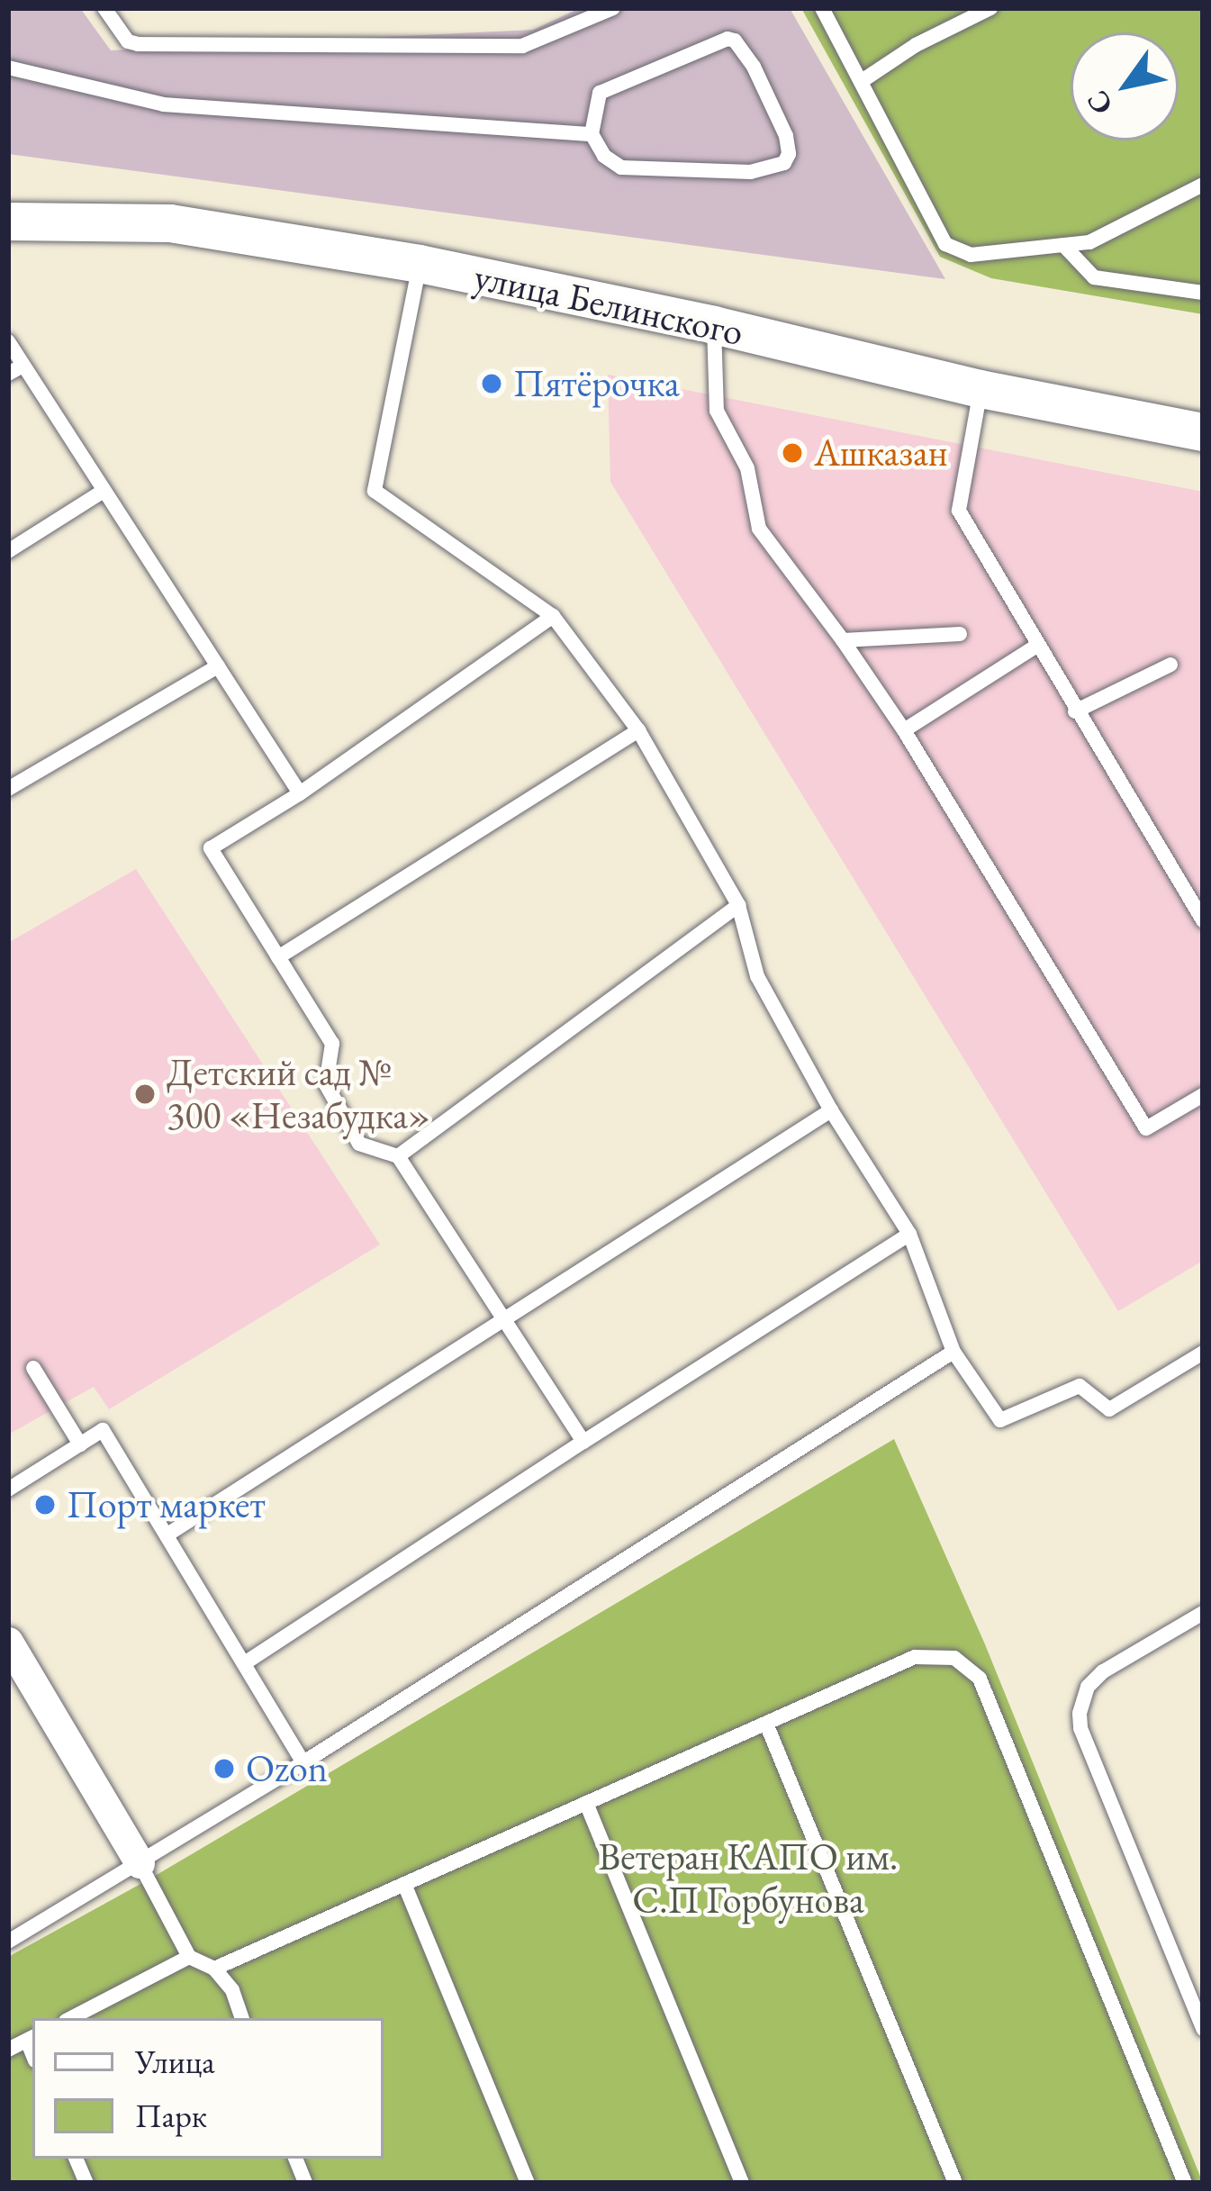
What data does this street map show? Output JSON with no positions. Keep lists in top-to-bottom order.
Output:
{
  "streets": {
    "street": ["улица Белинского"]
  },
  "parks": ["Ветеран КАПО им. С.П Горбунова"],
  "places": [
    "Пятёрочка",
    "Ашказан",
    "Детский сад № 300 «Незабудка»",
    "Порт маркет",
    "Ozon"
  ],
  "legend": ["Улица", "Парк"],
  "north": "bottom left"
}
